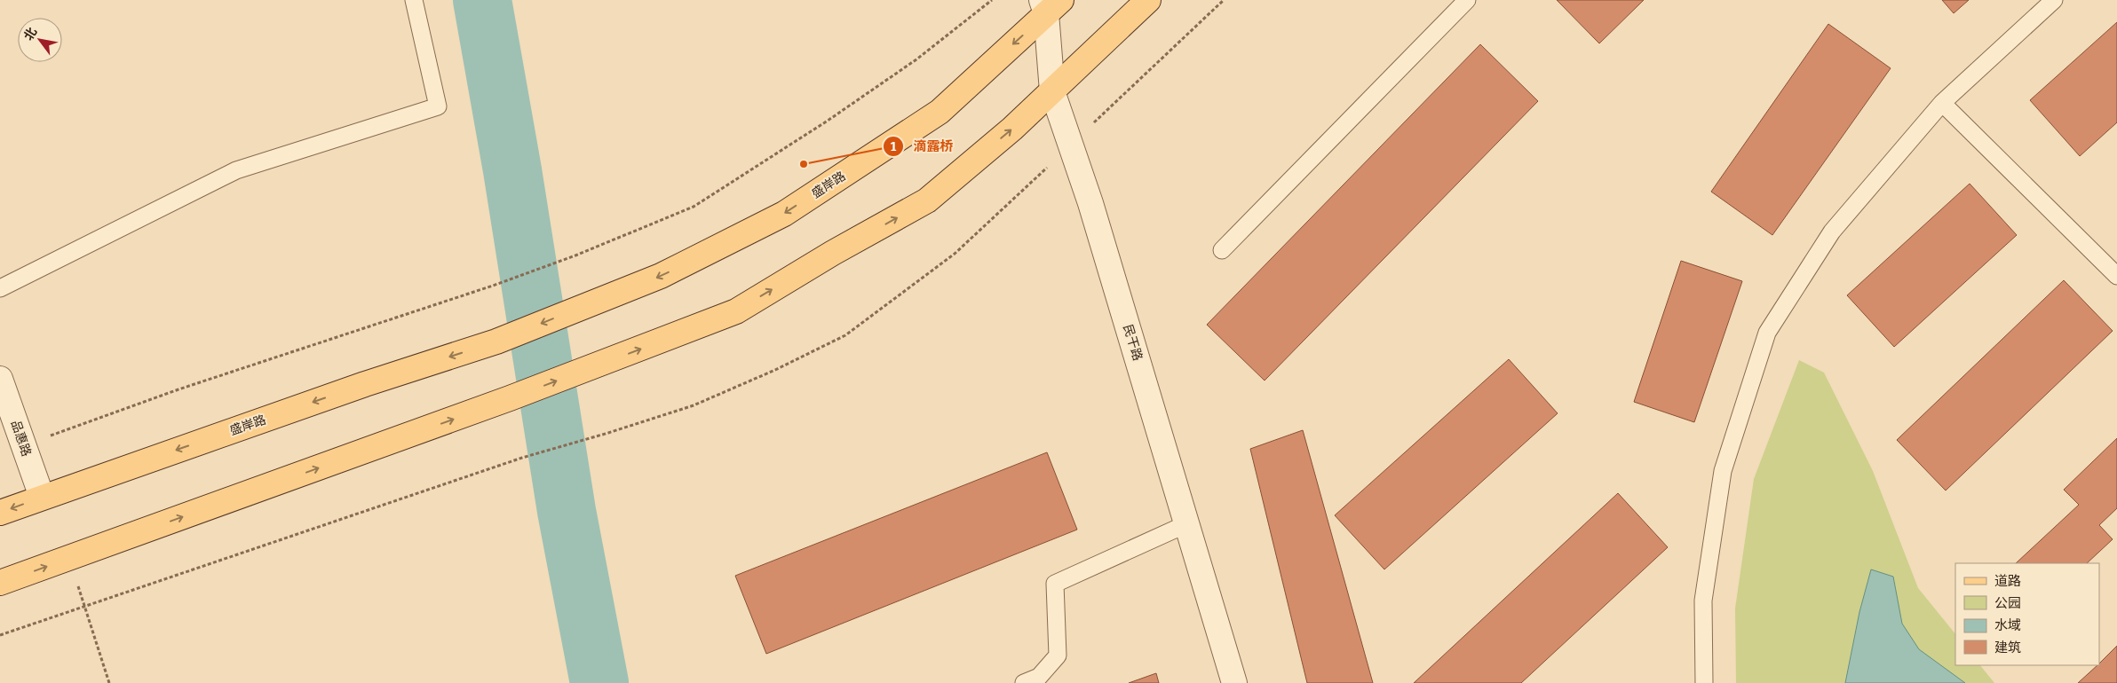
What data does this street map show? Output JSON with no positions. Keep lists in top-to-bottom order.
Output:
{
  "streets": {
    "main road": ["盛岸路"],
    "street": ["民干路", "品惠路"]
  },
  "crossings": [
    ["盛岸路", "民干路"],
    ["盛岸路", "品惠路"]
  ],
  "places": ["滴露桥"],
  "legend": [
    "道路",
    "公园",
    "水域",
    "建筑"
  ],
  "north": "top left"
}
